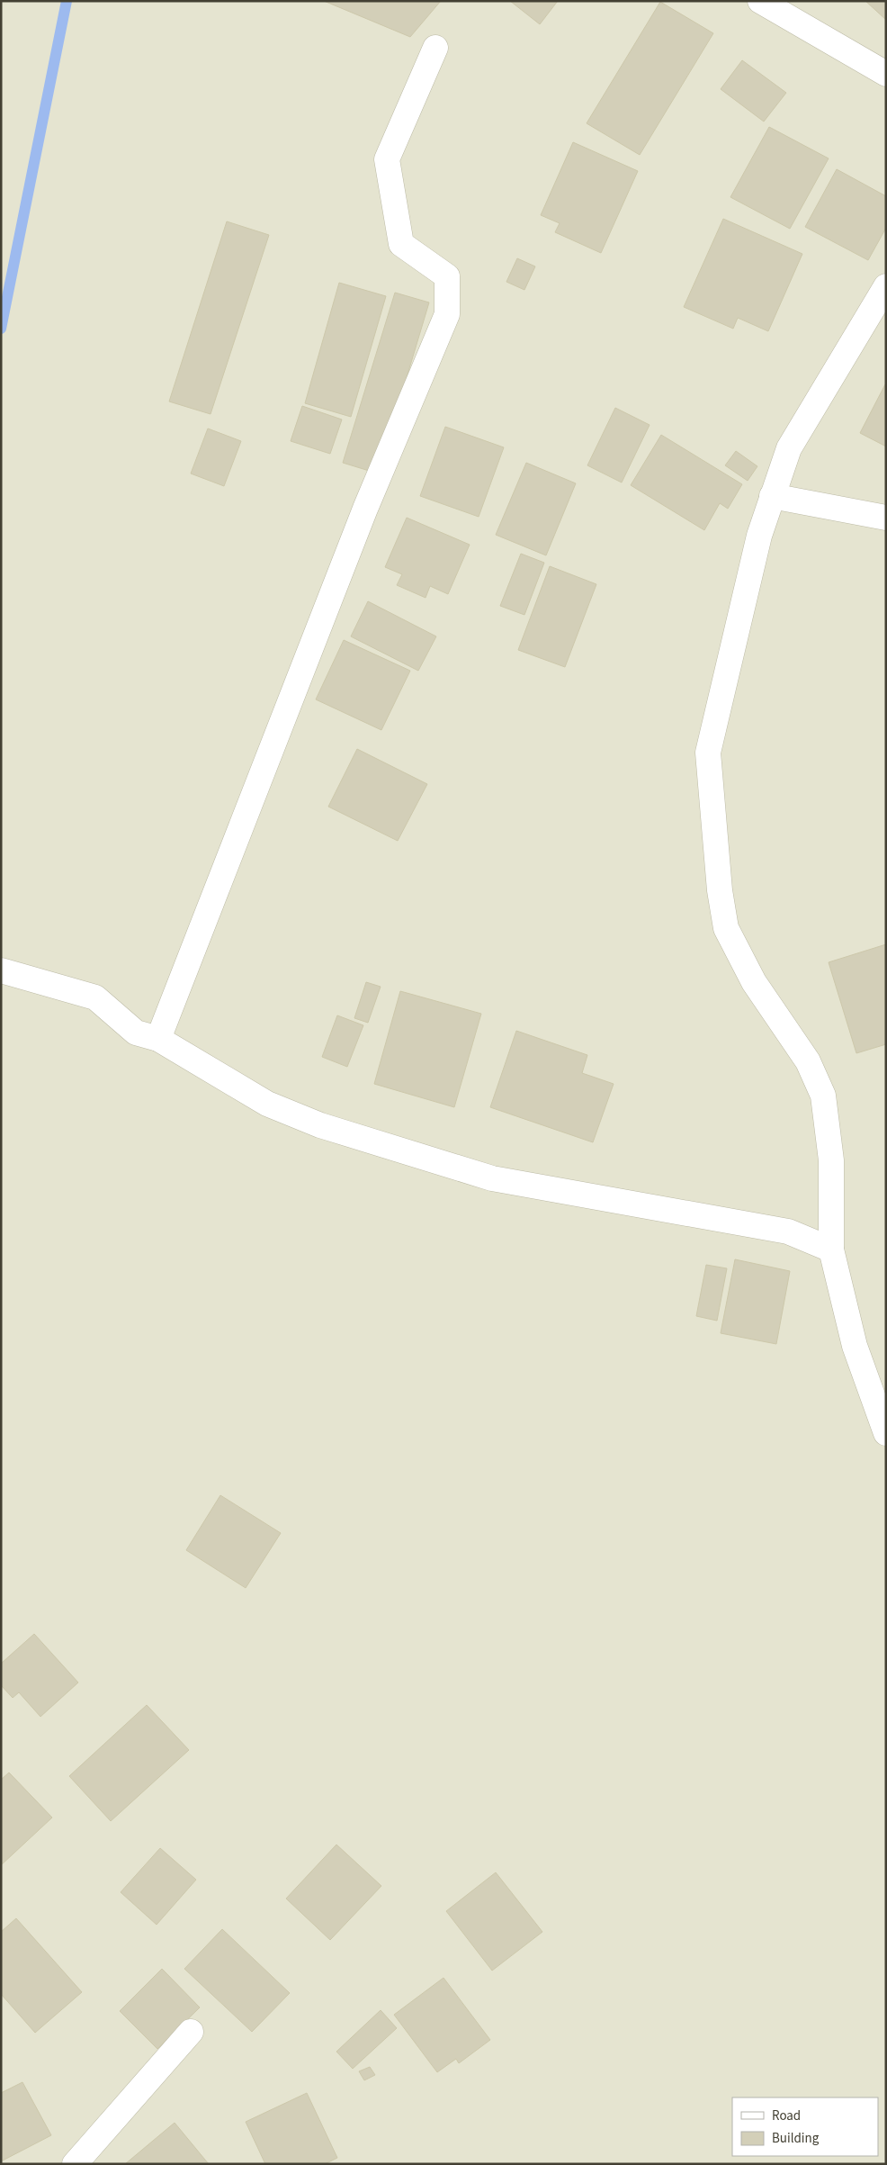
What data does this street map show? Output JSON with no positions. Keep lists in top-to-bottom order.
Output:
{
  "legend": ["Road", "Building"]
}
